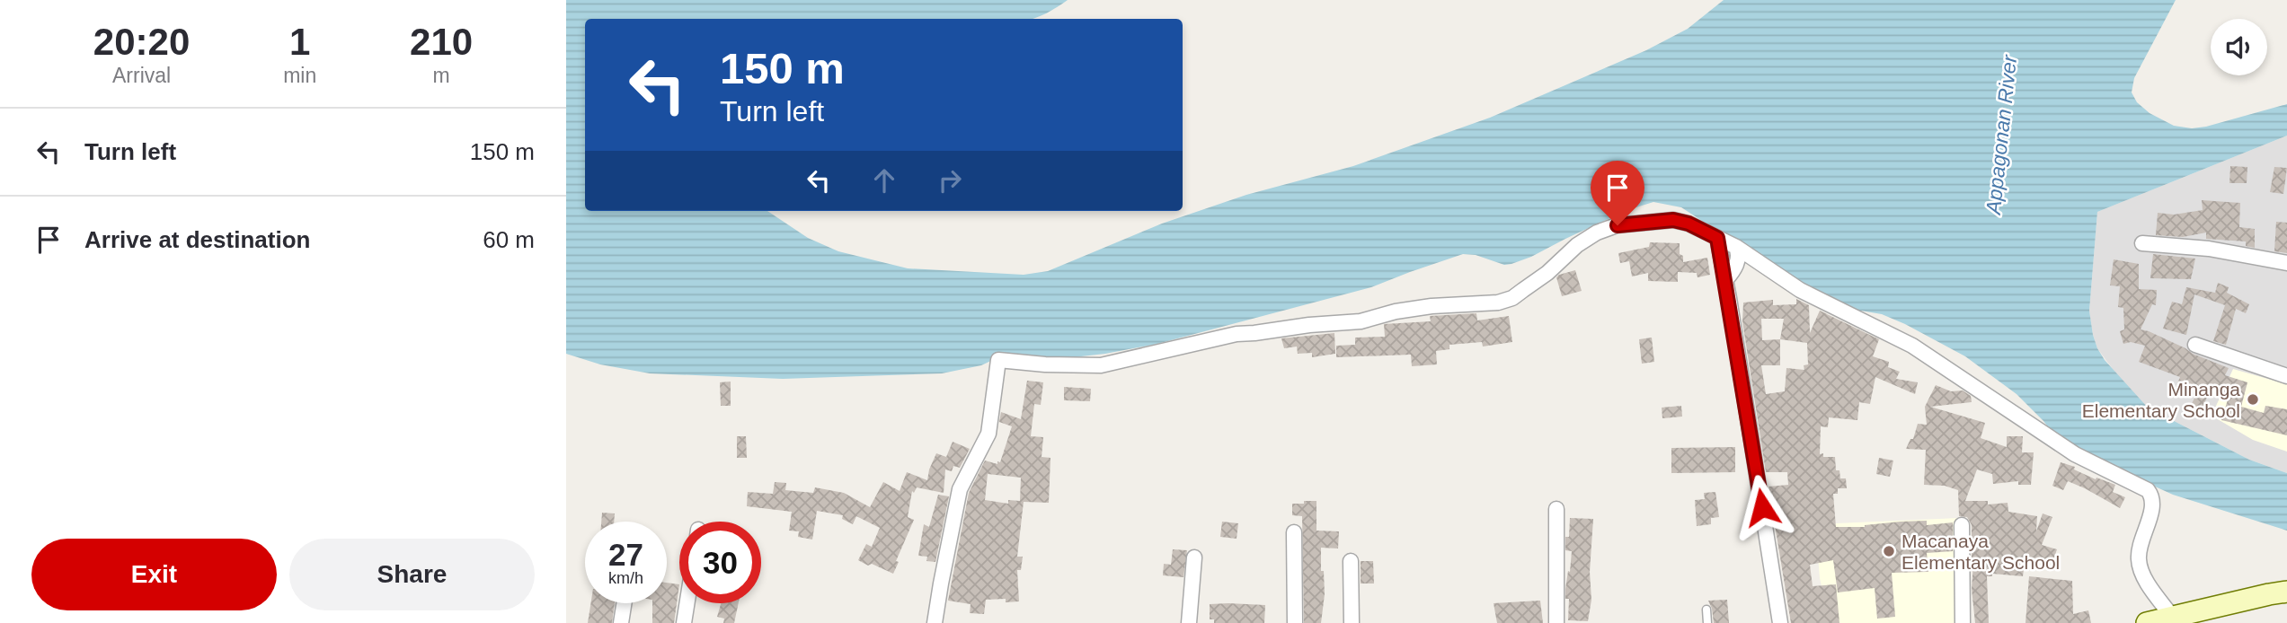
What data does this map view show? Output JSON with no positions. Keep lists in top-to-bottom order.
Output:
{
  "water": ["Appagonan River"],
  "places": ["Minanga Elementary School", "Macanaya Elementary School"],
  "page": {
    "eta": [
      "20:20",
      "Arrival",
      "1",
      "min",
      "210",
      "m"
    ],
    "turn": ["150 m", "Turn left"],
    "list": [
      {
        "name": "Turn left",
        "value": "150 m"
      },
      {
        "name": "Arrive at destination",
        "value": "60 m"
      }
    ],
    "speed": "27 km/h",
    "limit": "30",
    "buttons": ["Exit", "Share"]
  }
}
